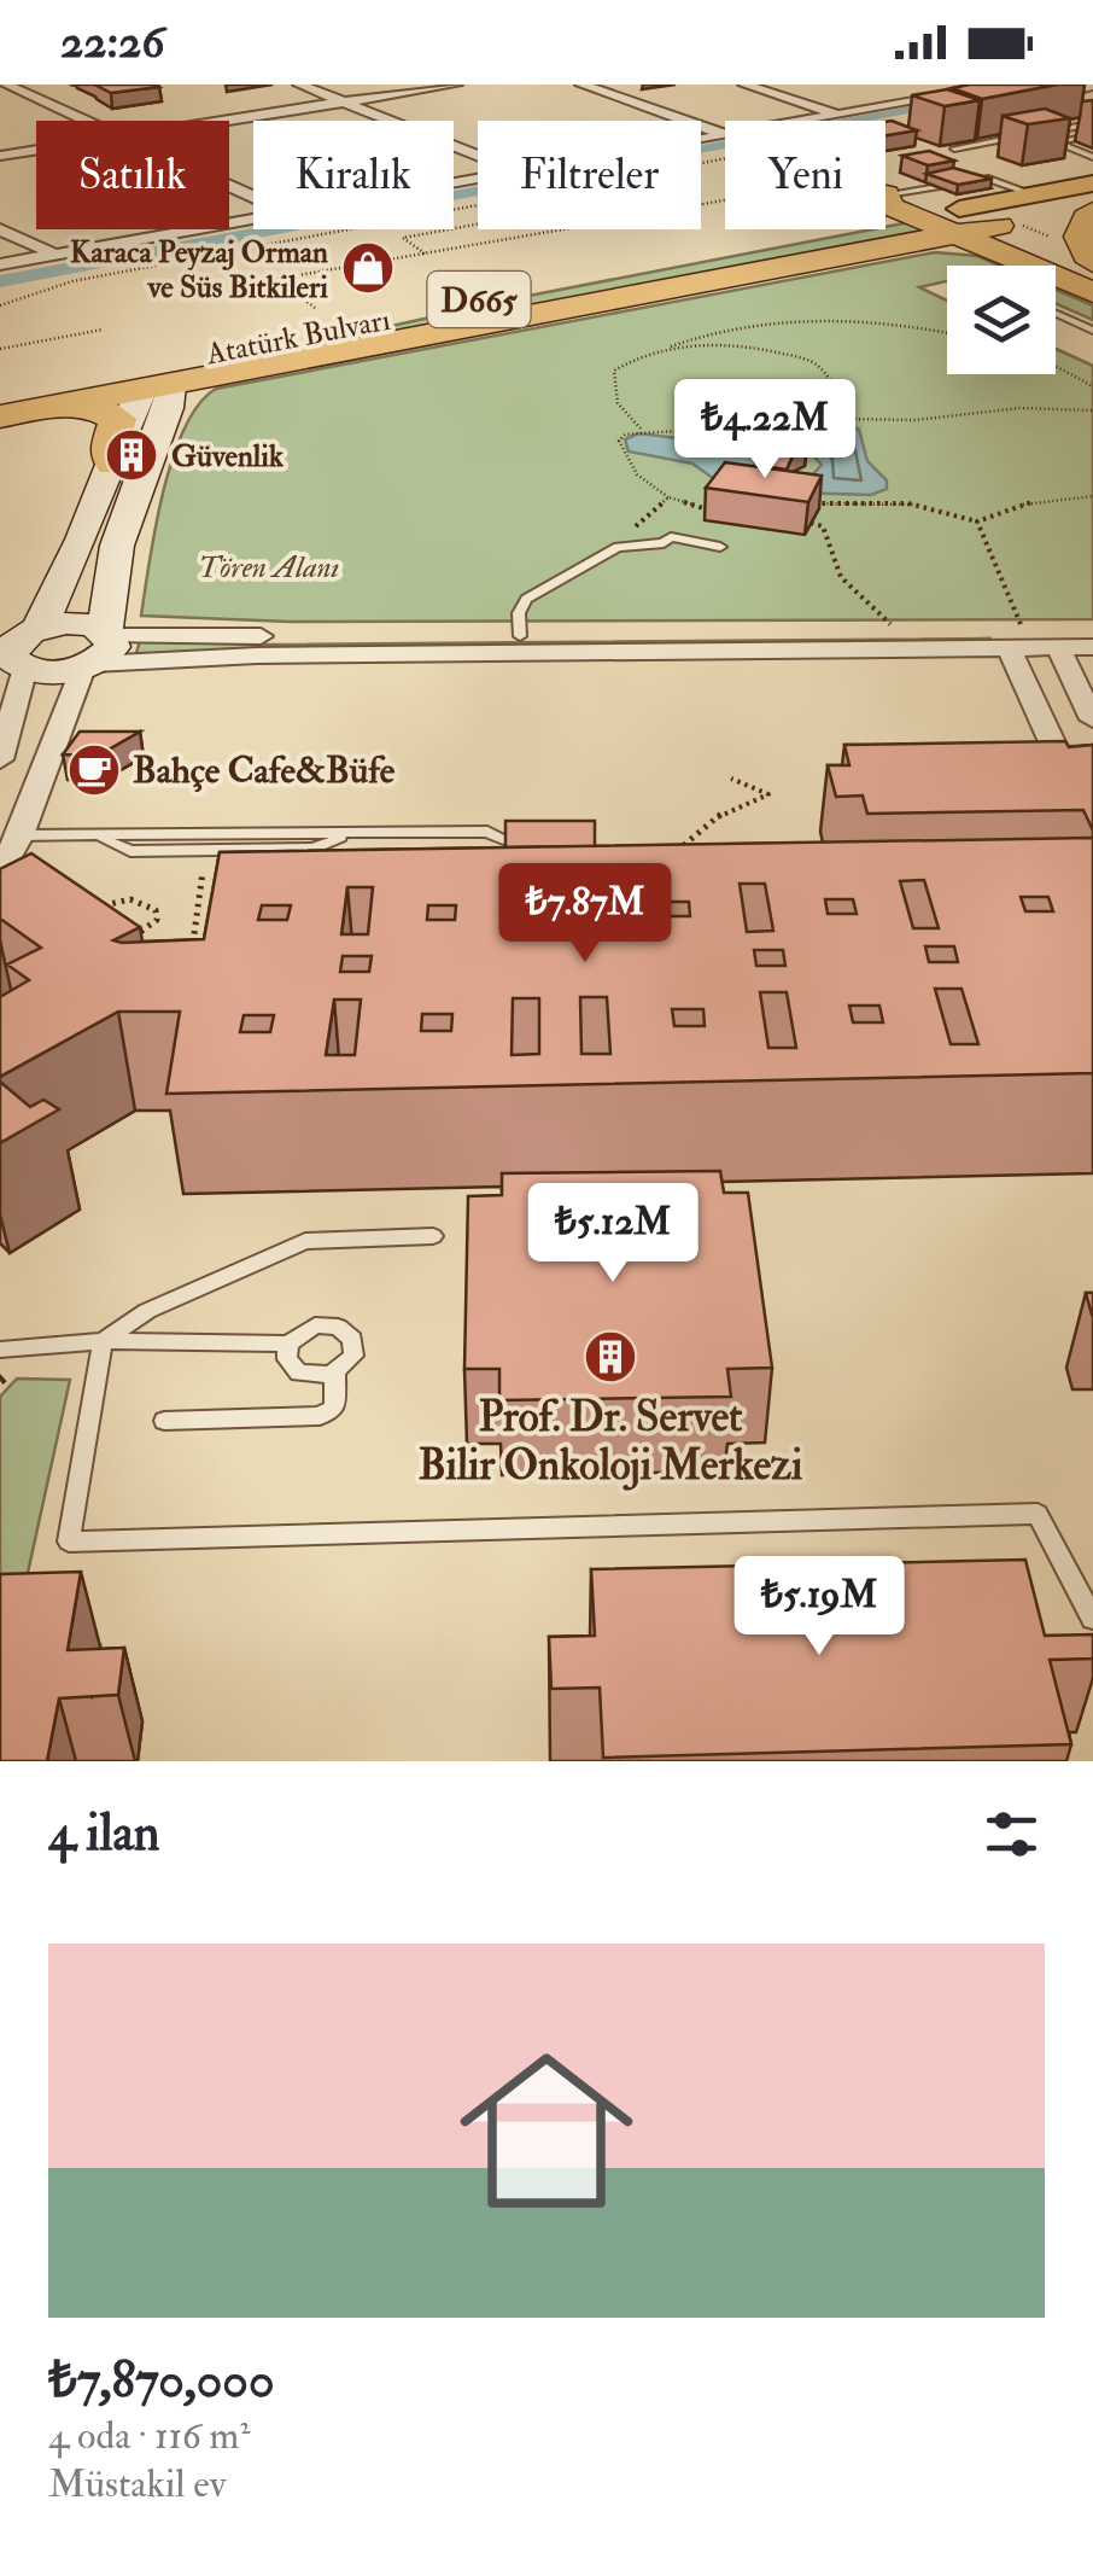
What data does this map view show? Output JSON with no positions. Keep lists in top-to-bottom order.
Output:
{
  "streets": {
    "highway": ["D665", "Atatürk Bulvarı"]
  },
  "crossings": [
    ["D665", "Atatürk Bulvarı"]
  ],
  "parks": ["Tören Alanı"],
  "places": {
    "shop": ["Karaca Peyzaj Orman ve Süs Bitkileri"],
    "building": ["Güvenlik", "Prof. Dr. Servet Bilir Onkoloji Merkezi"],
    "cafe": ["Bahçe Cafe&Büfe"]
  },
  "page": {
    "status": "22:26",
    "chip": [
      "Satılık",
      "Kiralık",
      "Filtreler",
      "Yeni"
    ],
    "price": [
      "₺4.22M",
      "₺7.87M",
      "₺5.12M",
      "₺5.19M"
    ],
    "heading": "4 ilan",
    "list": [
      {
        "name": "₺7,870,000",
        "note": "4 oda · 116 m² · Müstakil ev"
      }
    ]
  }
}
